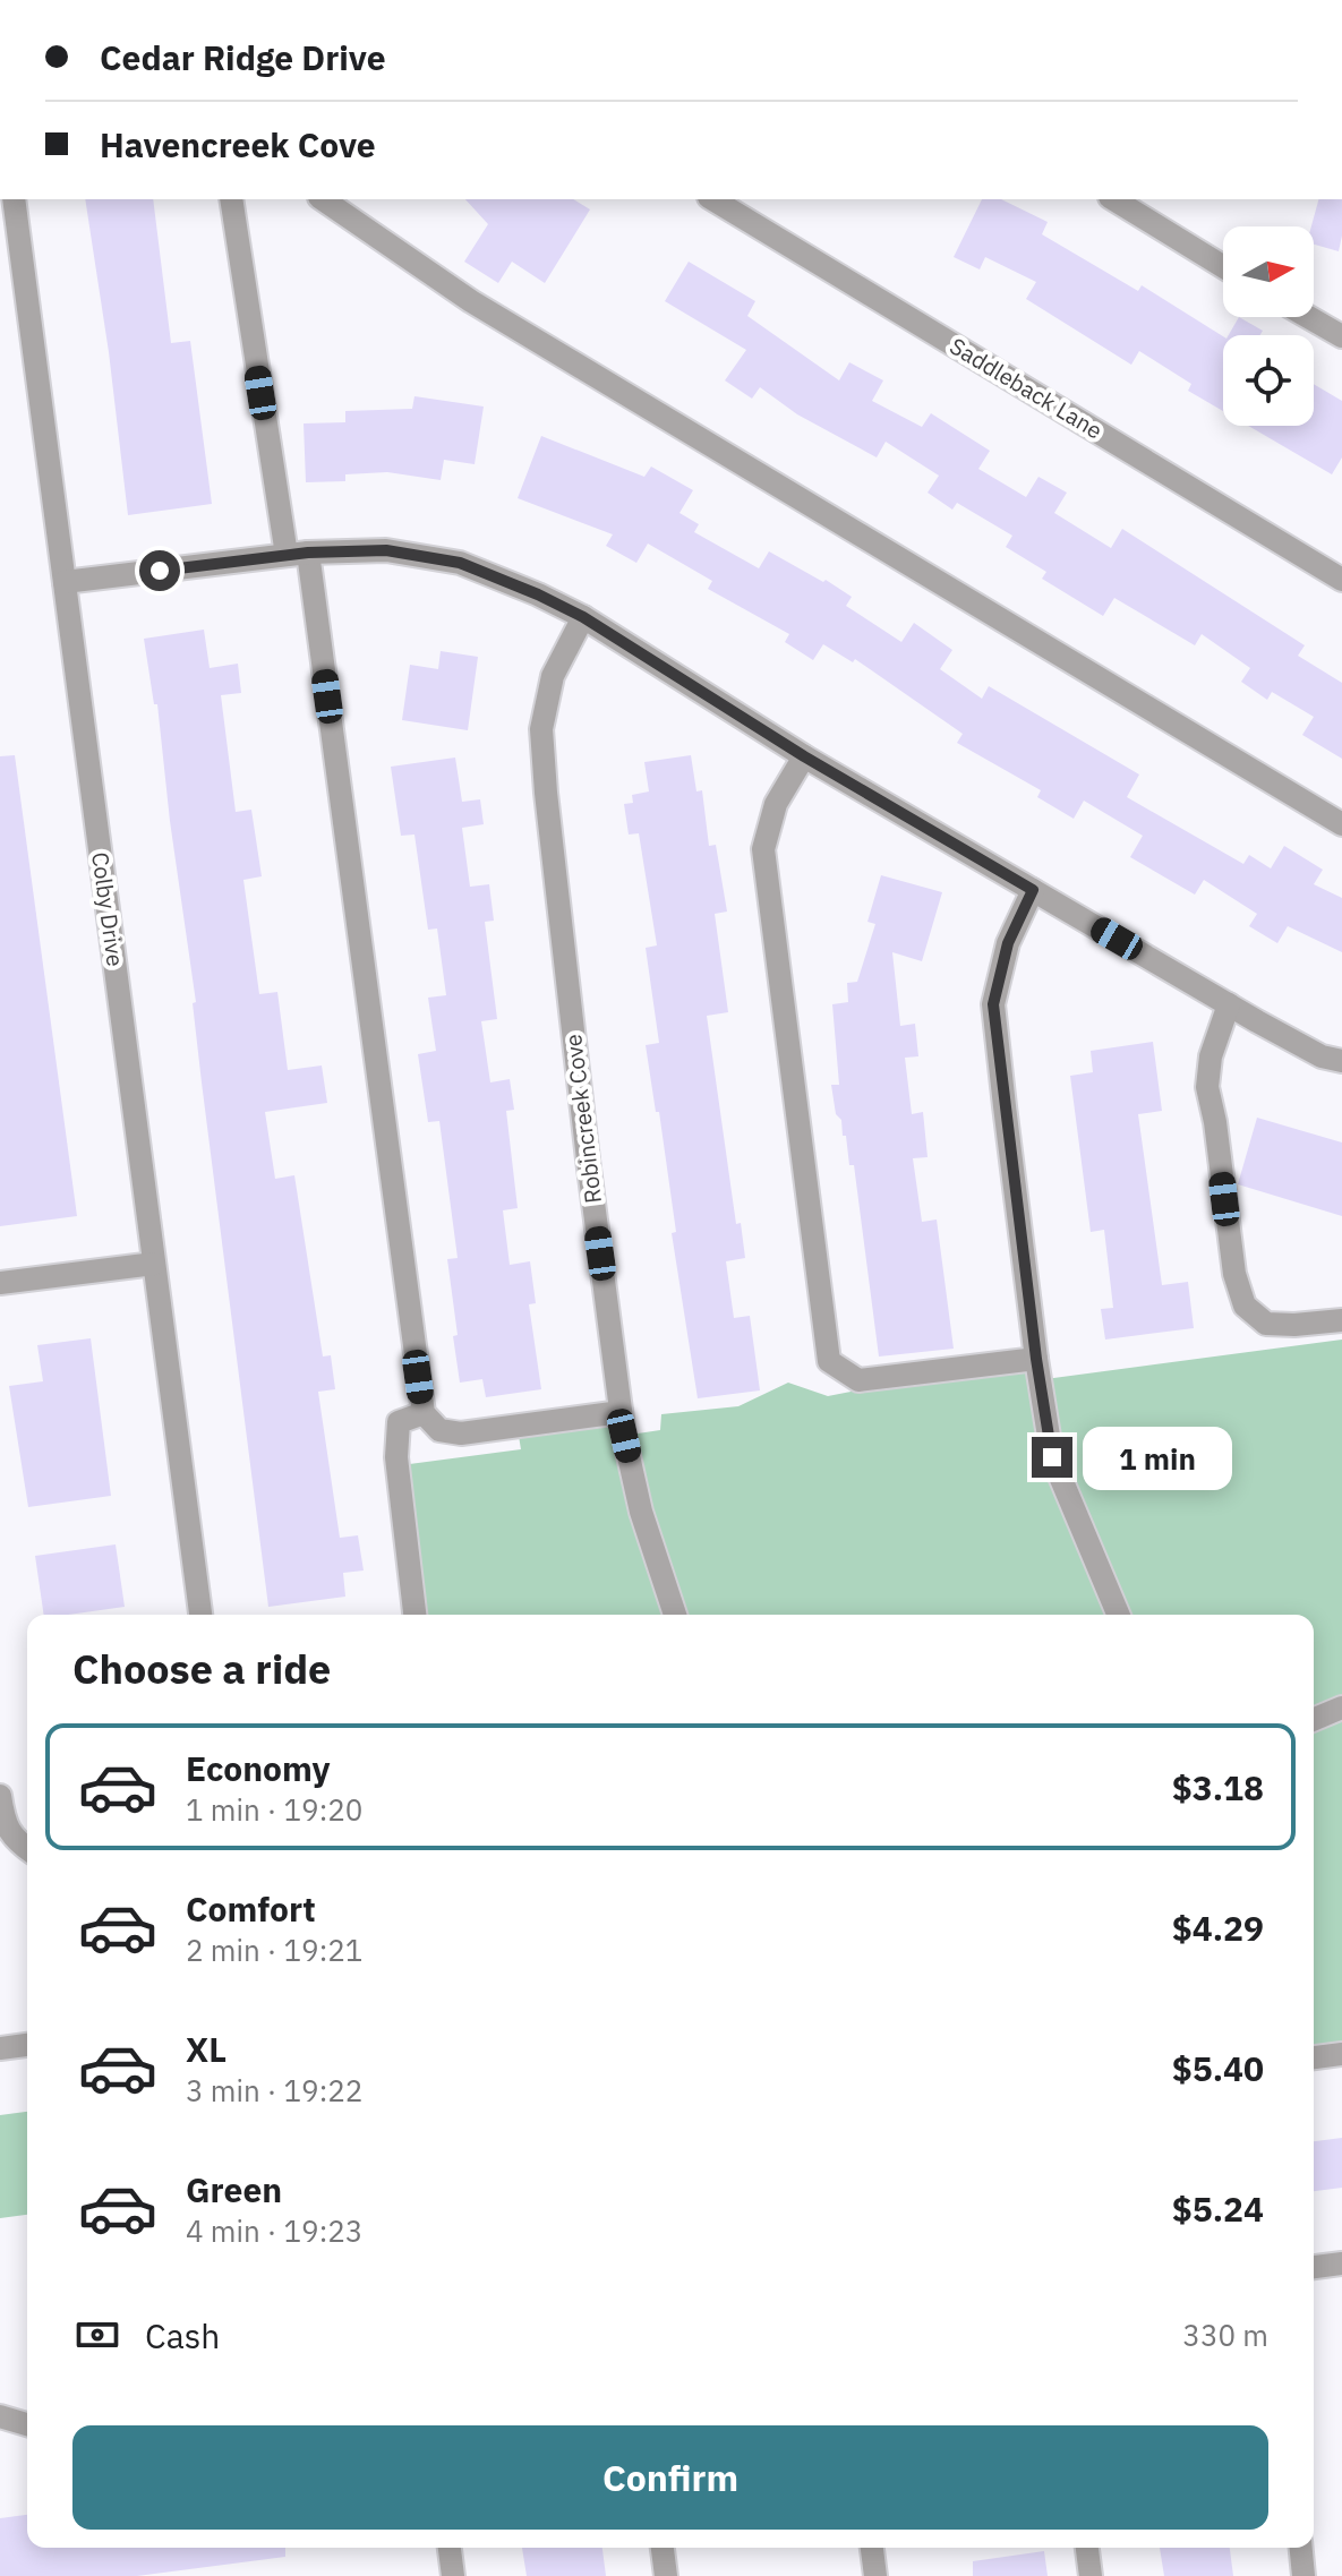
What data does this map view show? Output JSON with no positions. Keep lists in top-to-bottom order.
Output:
{
  "streets": {
    "street": ["Saddleback Lane", "Colby Drive", "Robincreek Cove"]
  },
  "north": "right",
  "page": {
    "banner": ["Cedar Ridge Drive", "Havencreek Cove"],
    "bubble": "1 min",
    "heading": "Choose a ride",
    "list": [
      {
        "name": "Economy",
        "note": "1 min · 19:20",
        "value": "$3.18"
      },
      {
        "name": "Comfort",
        "note": "2 min · 19:21",
        "value": "$4.29"
      },
      {
        "name": "XL",
        "note": "3 min · 19:22",
        "value": "$5.40"
      },
      {
        "name": "Green",
        "note": "4 min · 19:23",
        "value": "$5.24"
      }
    ],
    "pay": ["Cash", "330 m"],
    "buttons": "Confirm"
  }
}
